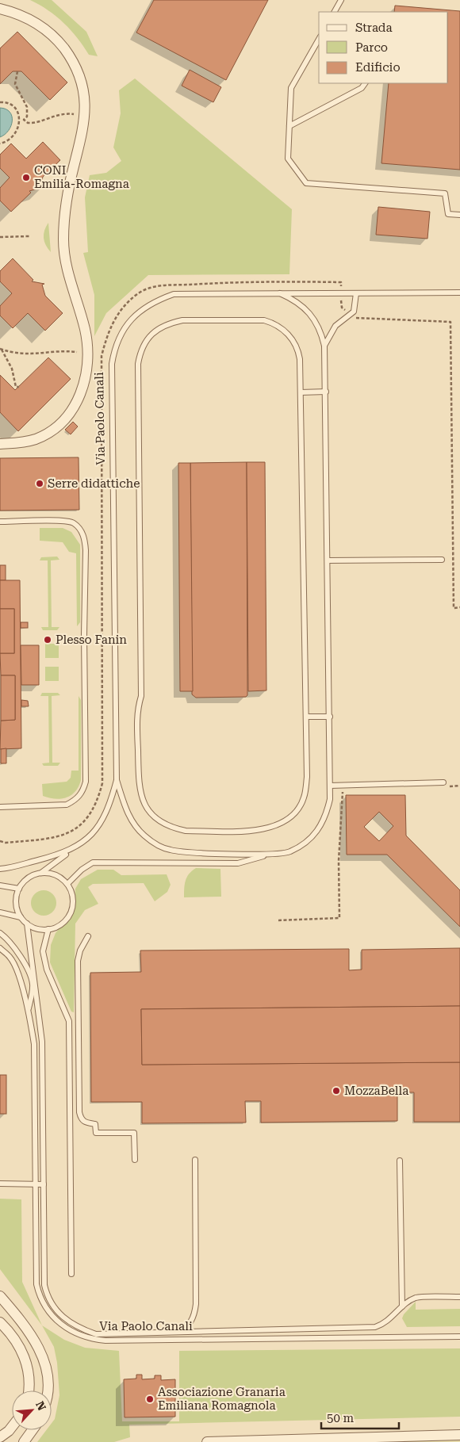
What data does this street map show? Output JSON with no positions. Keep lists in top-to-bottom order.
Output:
{
  "streets": {
    "lane": ["Via Paolo Canali"]
  },
  "places": [
    "CONI Emilia-Romagna",
    "Serre didattiche",
    "Plesso Fanin",
    "MozzaBella",
    "Associazione Granaria Emiliana Romagnola"
  ],
  "legend": ["Strada", "Parco", "Edificio"],
  "scale_bar": "50 m",
  "north": "top right"
}
